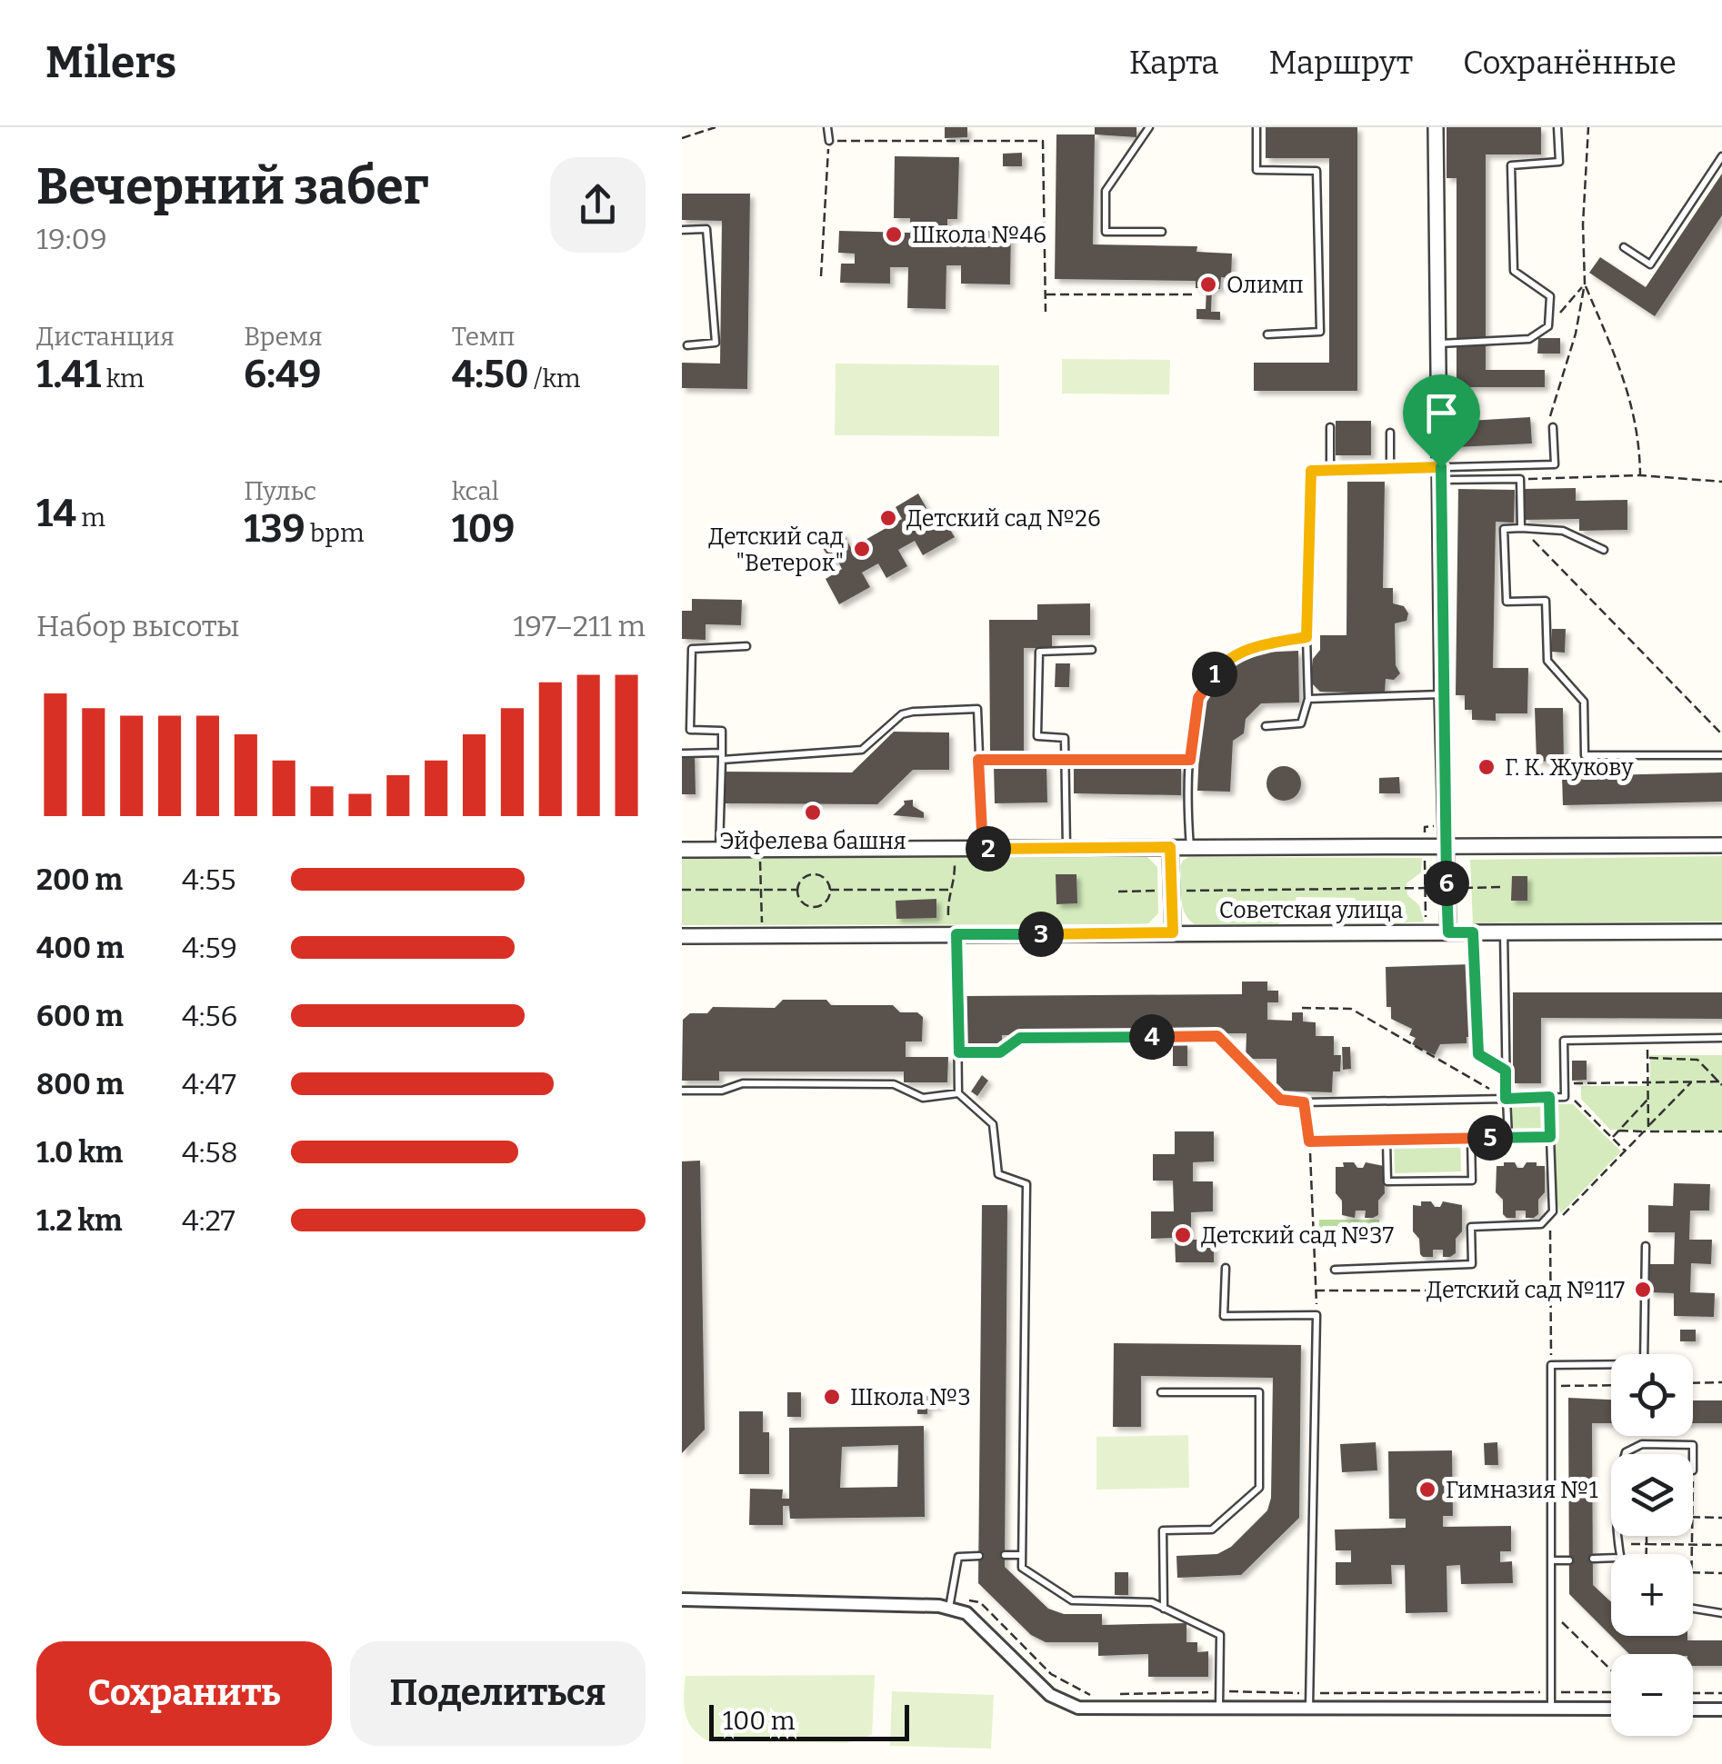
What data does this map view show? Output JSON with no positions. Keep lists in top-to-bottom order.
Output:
{
  "streets": {
    "street": ["Советская улица"]
  },
  "places": [
    "Школа №46",
    "Олимп",
    "Детский сад №26",
    "Детский сад \"Ветерок\"",
    "Г. К. Жукову",
    "Эйфелева башня",
    "Детский сад №37",
    "Детский сад №117",
    "Школа №3",
    "Гимназия №1"
  ],
  "scale_bar": "100 m",
  "page": {
    "header": "Milers",
    "nav": ["Карта", "Маршрут", "Сохранённые"],
    "heading": ["Вечерний забег", "19:09"],
    "stats": [
      ["Дистанция", "1.41 km"],
      ["Время", "6:49"],
      ["Темп", "4:50 /km"],
      ["14 m"],
      ["Пульс", "139 bpm"],
      ["kcal", "109"]
    ],
    "chart": ["Набор высоты", "197–211 m"],
    "pins": [
      "1",
      "2",
      "6",
      "3",
      "4",
      "5"
    ],
    "list": [
      {
        "name": "200 m",
        "note": "4:55"
      },
      {
        "name": "400 m",
        "note": "4:59"
      },
      {
        "name": "600 m",
        "note": "4:56"
      },
      {
        "name": "800 m",
        "note": "4:47"
      },
      {
        "name": "1.0 km",
        "note": "4:58"
      },
      {
        "name": "1.2 km",
        "note": "4:27"
      }
    ],
    "map_buttons": ["+", "−"],
    "buttons": ["Сохранить", "Поделиться"],
    "scale": "100 m"
  }
}
